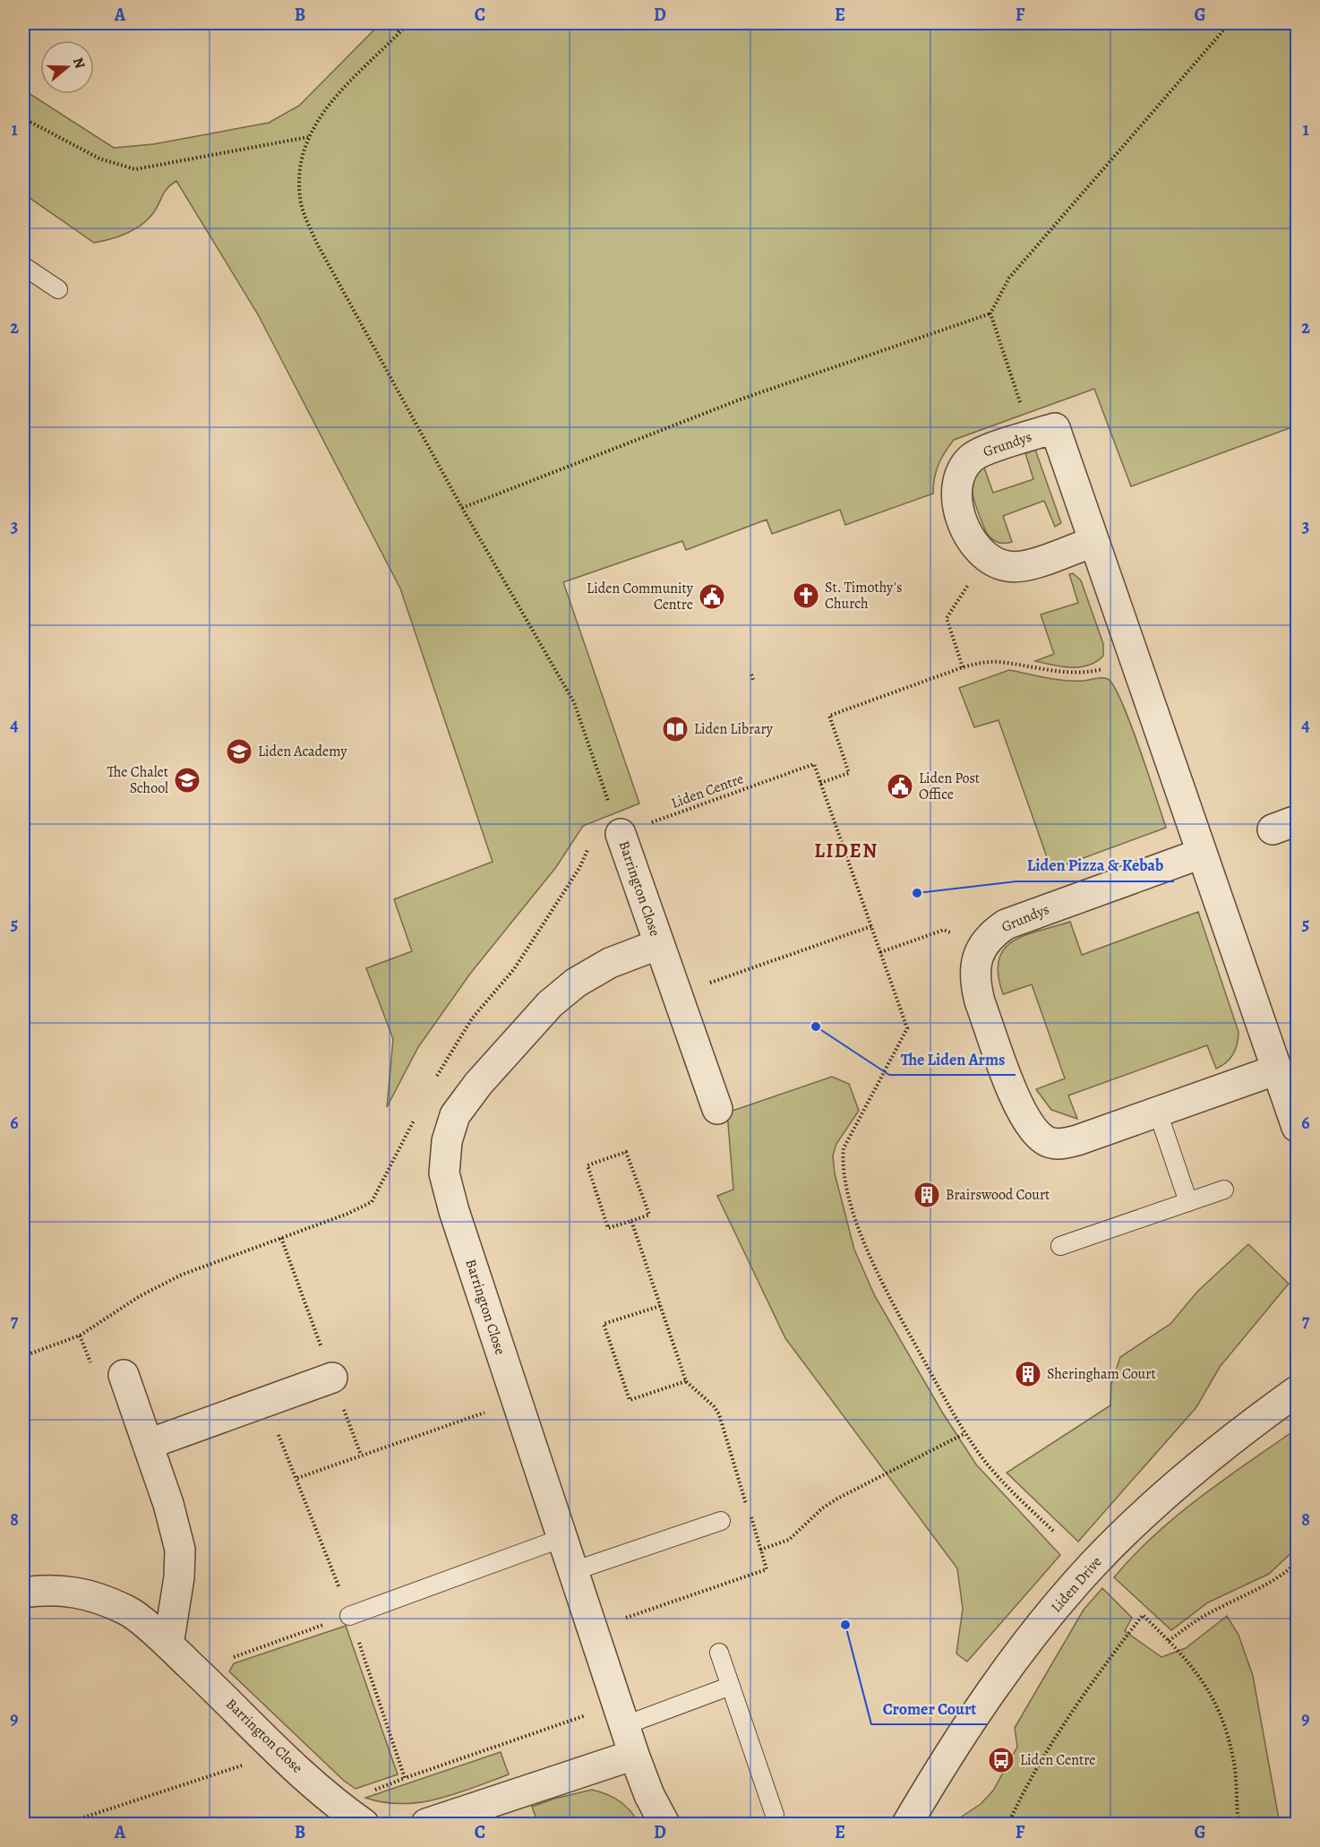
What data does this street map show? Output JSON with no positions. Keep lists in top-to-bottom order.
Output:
{
  "streets": {
    "street": ["Grundys", "Barrington Close", "Liden Drive"],
    "path": ["Liden Centre"]
  },
  "crossings": [
    ["Liden Centre", "Barrington Close"]
  ],
  "districts": ["LIDEN"],
  "places": {
    "church": ["St. Timothy's Church"],
    "public building": ["Liden Community Centre", "Liden Post Office"],
    "library": ["Liden Library"],
    "school or university": ["Liden Academy", "The Chalet School"],
    "other": ["Liden Pizza & Kebab", "The Liden Arms", "Cromer Court"],
    "building": ["Brairswood Court", "Sheringham Court"],
    "bus stop": ["Liden Centre"]
  },
  "north": "right",
  "grid": {
    "columns": [
      "A",
      "B",
      "C",
      "D",
      "E",
      "F",
      "G"
    ],
    "rows": [
      "1",
      "2",
      "3",
      "4",
      "5",
      "6",
      "7",
      "8",
      "9"
    ]
  }
}
